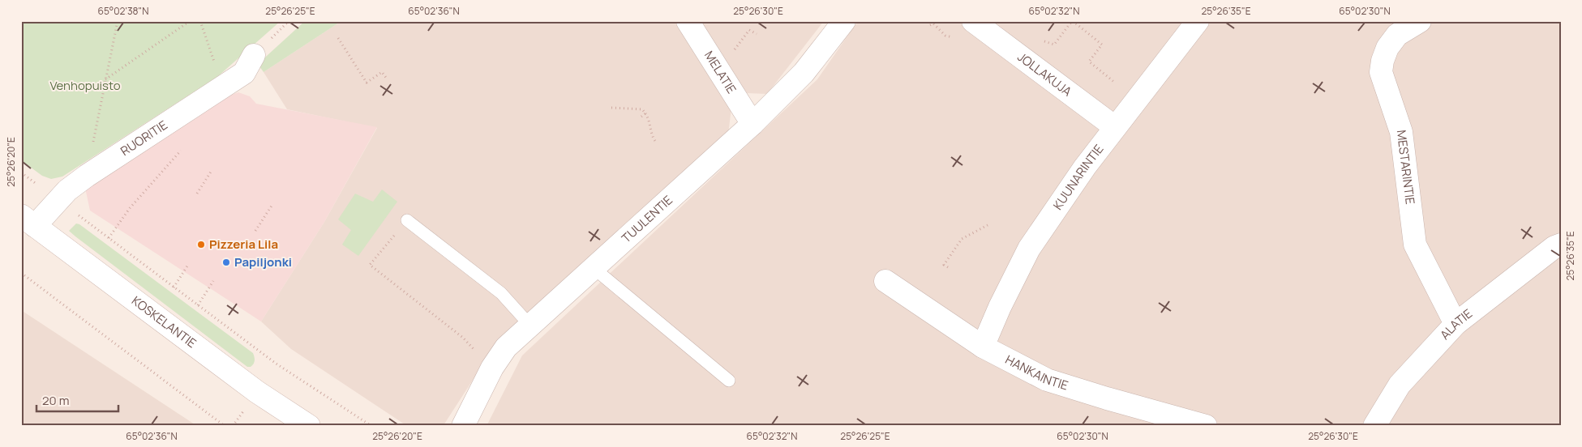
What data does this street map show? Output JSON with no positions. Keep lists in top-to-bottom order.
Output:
{
  "streets": {
    "street": [
      "MELATIE",
      "JOLLAKUJA",
      "RUORITIE",
      "MESTARINTIE",
      "KUUNARINTIE",
      "TUULENTIE",
      "KOSKELANTIE",
      "ALATIE",
      "HANKAINTIE"
    ]
  },
  "crossings": [
    ["MELATIE", "TUULENTIE"],
    ["JOLLAKUJA", "KUUNARINTIE"],
    ["RUORITIE", "KOSKELANTIE"],
    ["MESTARINTIE", "ALATIE"],
    ["KUUNARINTIE", "HANKAINTIE"]
  ],
  "parks": ["Venhopuisto"],
  "places": ["Pizzeria Lila", "Papiljonki"],
  "scale_bar": "20 m",
  "coordinates": [
    "65°02'38\"N",
    "25°26'25\"E",
    "65°02'36\"N",
    "25°26'30\"E",
    "65°02'32\"N",
    "25°26'35\"E",
    "65°02'30\"N",
    "25°26'20\"E"
  ]
}
